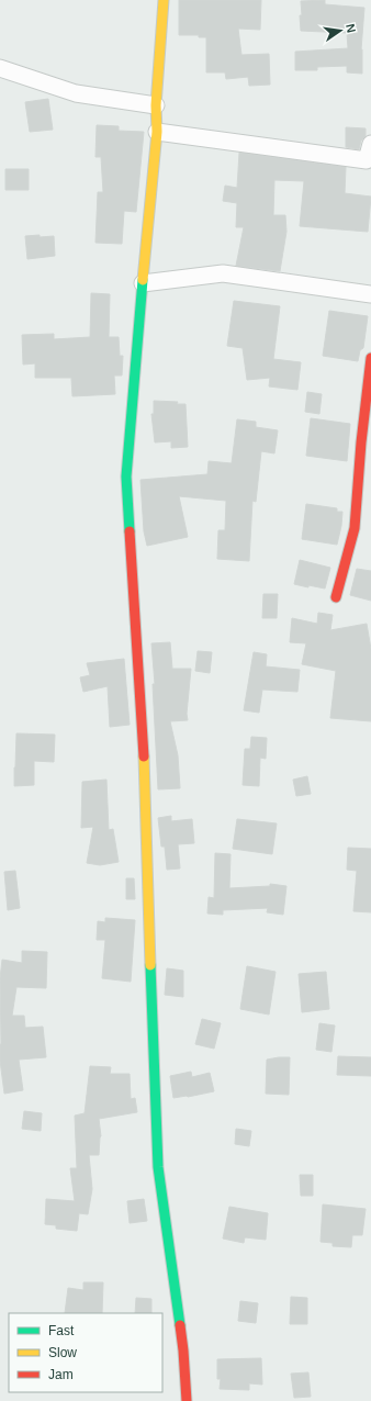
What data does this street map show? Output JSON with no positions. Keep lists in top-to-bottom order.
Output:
{
  "legend": ["Fast", "Slow", "Jam"],
  "north": "right"
}
